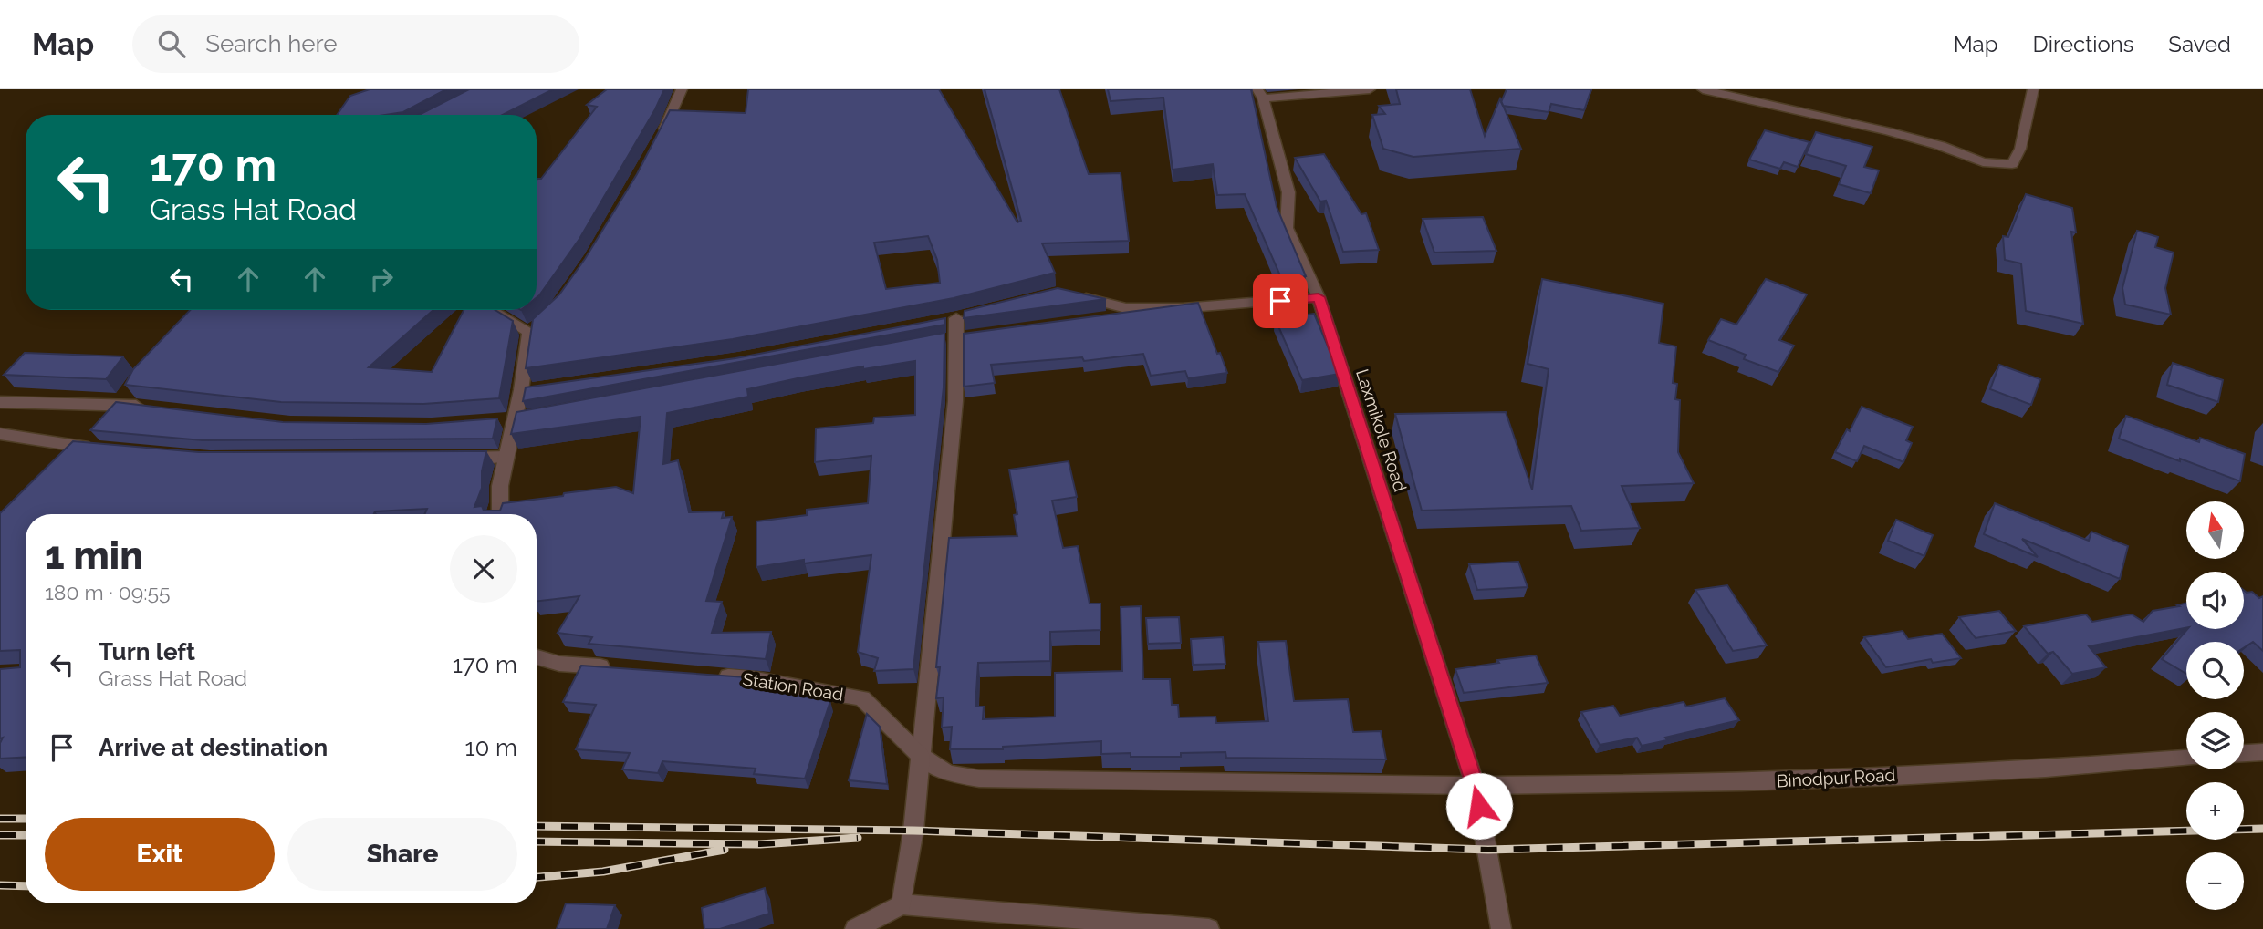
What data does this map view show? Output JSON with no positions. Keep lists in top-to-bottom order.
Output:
{
  "streets": {
    "street": ["Laxmikole Road", "Station Road", "Binodpur Road"]
  },
  "crossings": [
    ["Laxmikole Road", "Station Road"],
    ["Laxmikole Road", "Binodpur Road"],
    ["Station Road", "Binodpur Road"]
  ],
  "north": "top",
  "page": {
    "header": "Map",
    "search": "Search here",
    "nav": ["Map", "Directions", "Saved"],
    "turn": ["170 m", "Grass Hat Road"],
    "map_buttons": ["+", "−"],
    "heading": ["1 min", "180 m · 09:55"],
    "list": [
      {
        "name": "Turn left",
        "note": "Grass Hat Road",
        "value": "170 m"
      },
      {
        "name": "Arrive at destination",
        "value": "10 m"
      }
    ],
    "buttons": ["Exit", "Share"]
  }
}
